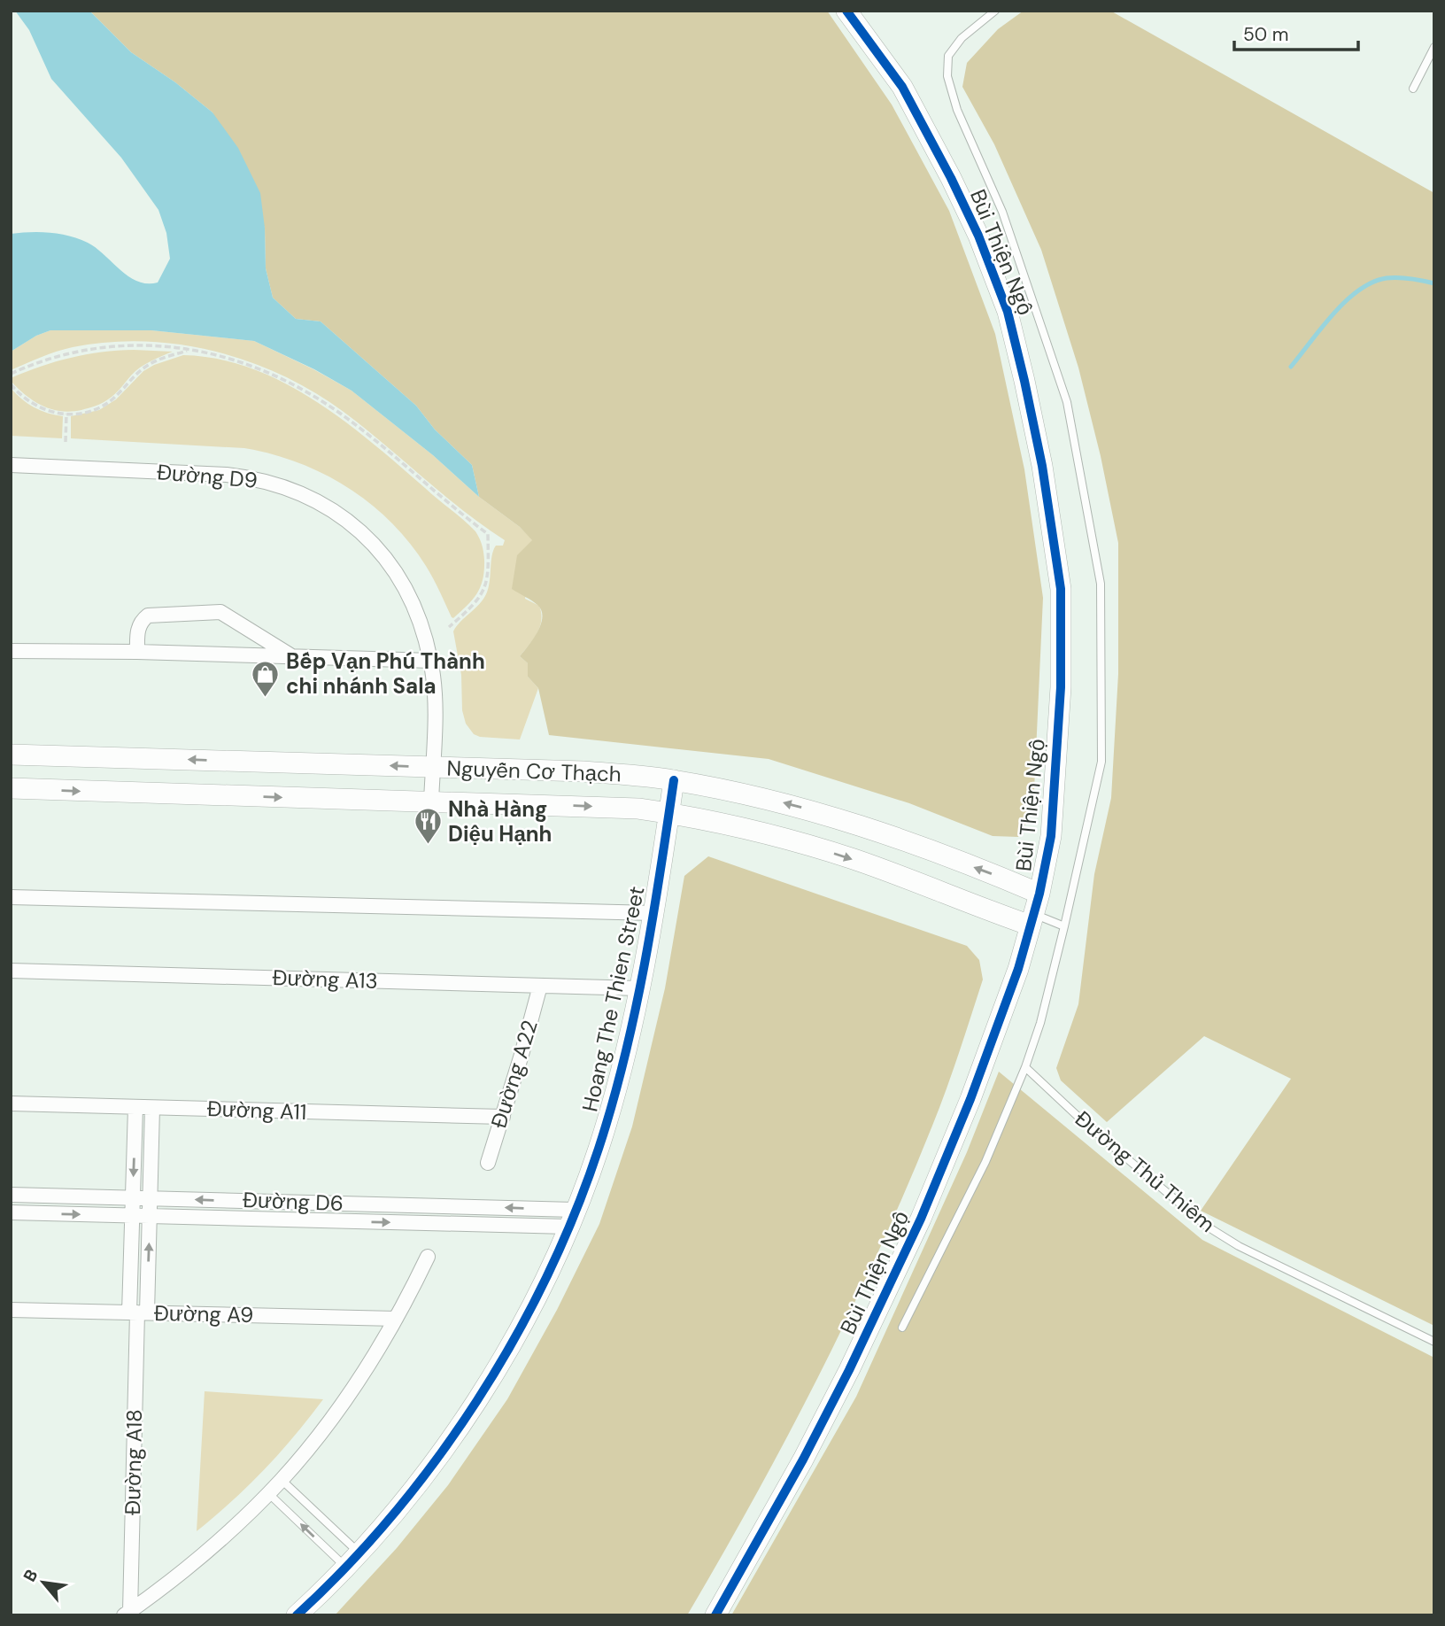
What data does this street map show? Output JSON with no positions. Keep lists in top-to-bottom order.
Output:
{
  "streets": {
    "street": [
      "Bùi Thiện Ngộ",
      "Đường D9",
      "Nguyễn Cơ Thạch",
      "Đường A13",
      "Hoang The Thien Street",
      "Đường A22",
      "Đường A11",
      "Đường D6",
      "Đường A9",
      "Đường A18"
    ],
    "lane": ["Đường Thủ Thiêm"]
  },
  "crossings": [
    ["Bùi Thiện Ngộ", "Nguyễn Cơ Thạch"],
    ["Đường D9", "Nguyễn Cơ Thạch"],
    ["Nguyễn Cơ Thạch", "Hoang The Thien Street"],
    ["Đường A13", "Hoang The Thien Street"],
    ["Đường A13", "Đường A22"],
    ["Hoang The Thien Street", "Đường D6"],
    ["Đường A22", "Đường A11"],
    ["Đường A11", "Đường A18"],
    ["Đường D6", "Đường A18"],
    ["Đường A9", "Đường A18"]
  ],
  "places": {
    "shop": ["Bếp Vạn Phú Thành chi nhánh Sala"],
    "restaurant": ["Nhà Hàng Diệu Hạnh"]
  },
  "scale_bar": "50 m",
  "north": "top left"
}
